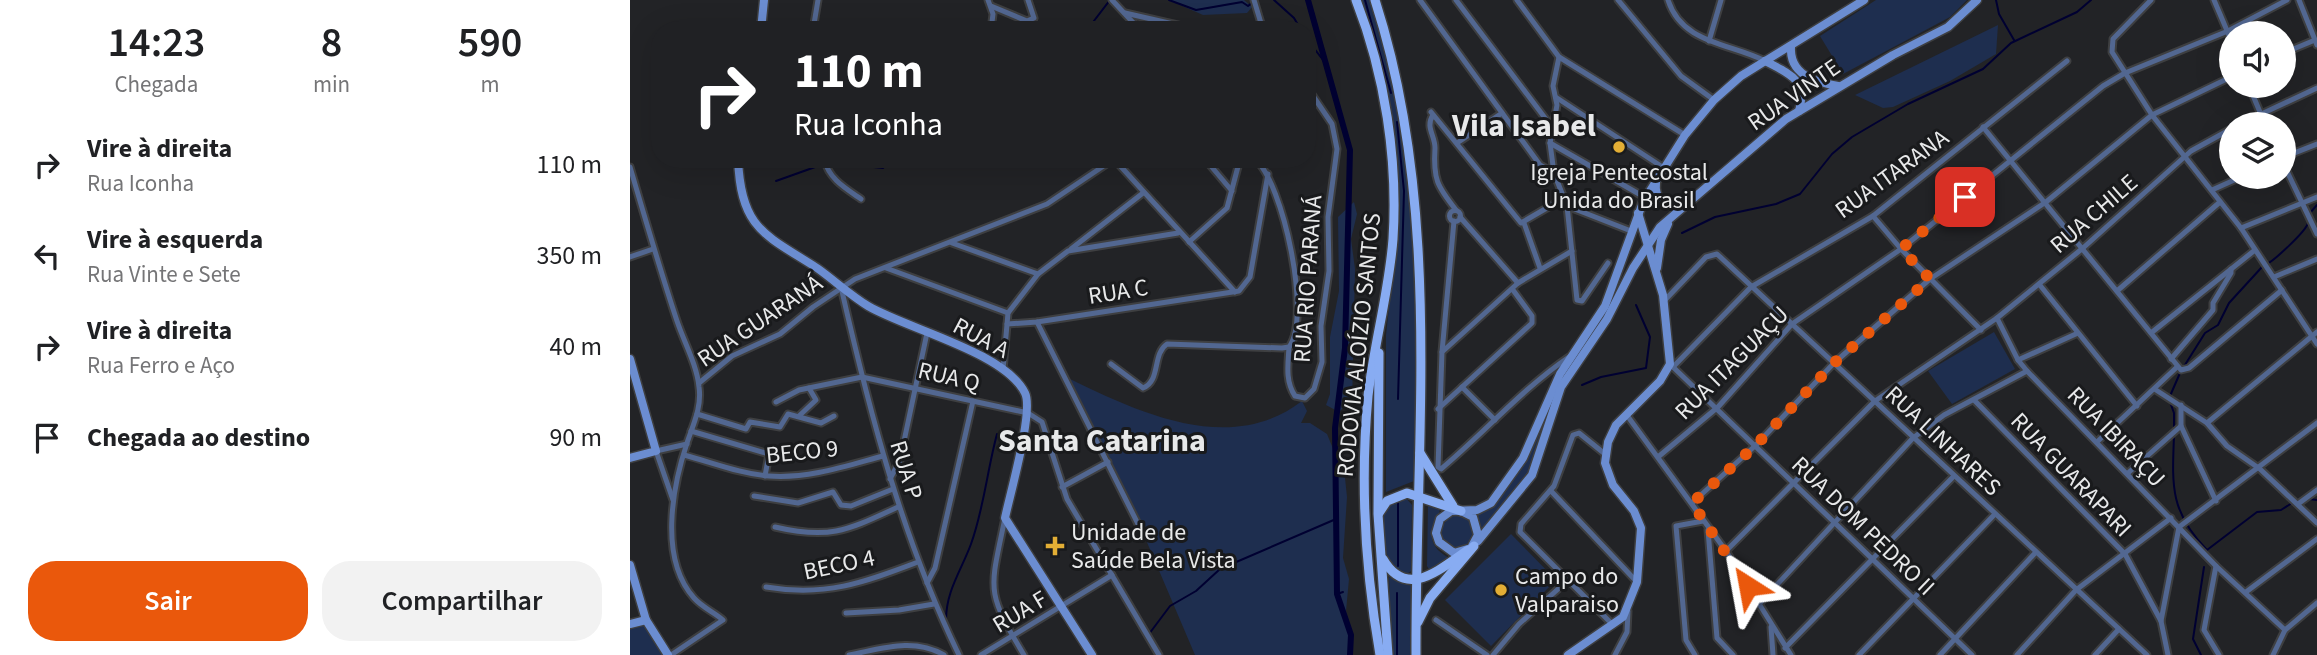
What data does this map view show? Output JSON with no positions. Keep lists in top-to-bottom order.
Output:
{
  "streets": {
    "main road": ["RUA VINTE", "RUA A", "RODOVIA ALOÍZIO SANTOS"],
    "street": [
      "RUA ITARANA",
      "RUA CHILE",
      "RUA RIO PARANÁ",
      "RUA C",
      "RUA GUARANÁ",
      "RUA ITAGUAÇU",
      "RUA Q",
      "RUA IBIRAÇU",
      "RUA LINHARES",
      "BECO 9",
      "RUA P",
      "RUA GUARAPARI",
      "RUA DOM PEDRO II",
      "BECO 4",
      "RUA F"
    ]
  },
  "crossings": [
    ["RUA ITARANA", "RUA LINHARES"],
    ["RUA ITARANA", "RUA DOM PEDRO II"],
    ["RUA CHILE", "RUA IBIRAÇU"],
    ["RUA CHILE", "RUA LINHARES"],
    ["RUA CHILE", "RUA DOM PEDRO II"],
    ["RUA C", "RUA A"],
    ["RUA GUARANÁ", "RUA A"],
    ["RUA GUARANÁ", "RUA P"],
    ["RUA A", "RUA Q"],
    ["RUA A", "RUA P"],
    ["RUA A", "RUA F"],
    ["RUA ITAGUAÇU", "RUA LINHARES"],
    ["RUA ITAGUAÇU", "RUA DOM PEDRO II"],
    ["RUA Q", "RUA P"],
    ["BECO 9", "RUA P"],
    ["RUA P", "BECO 4"]
  ],
  "districts": ["Vila Isabel", "Santa Catarina"],
  "places": {
    "other": ["Igreja Pentecostal Unida do Brasil", "Campo do Valparaiso"],
    "health": ["Unidade de Saúde Bela Vista"]
  },
  "page": {
    "eta": [
      "14:23",
      "Chegada",
      "8",
      "min",
      "590",
      "m"
    ],
    "turn": ["110 m", "Rua Iconha"],
    "list": [
      {
        "name": "Vire à direita",
        "note": "Rua Iconha",
        "value": "110 m"
      },
      {
        "name": "Vire à esquerda",
        "note": "Rua Vinte e Sete",
        "value": "350 m"
      },
      {
        "name": "Vire à direita",
        "note": "Rua Ferro e Aço",
        "value": "40 m"
      },
      {
        "name": "Chegada ao destino",
        "value": "90 m"
      }
    ],
    "buttons": ["Sair", "Compartilhar"]
  }
}
